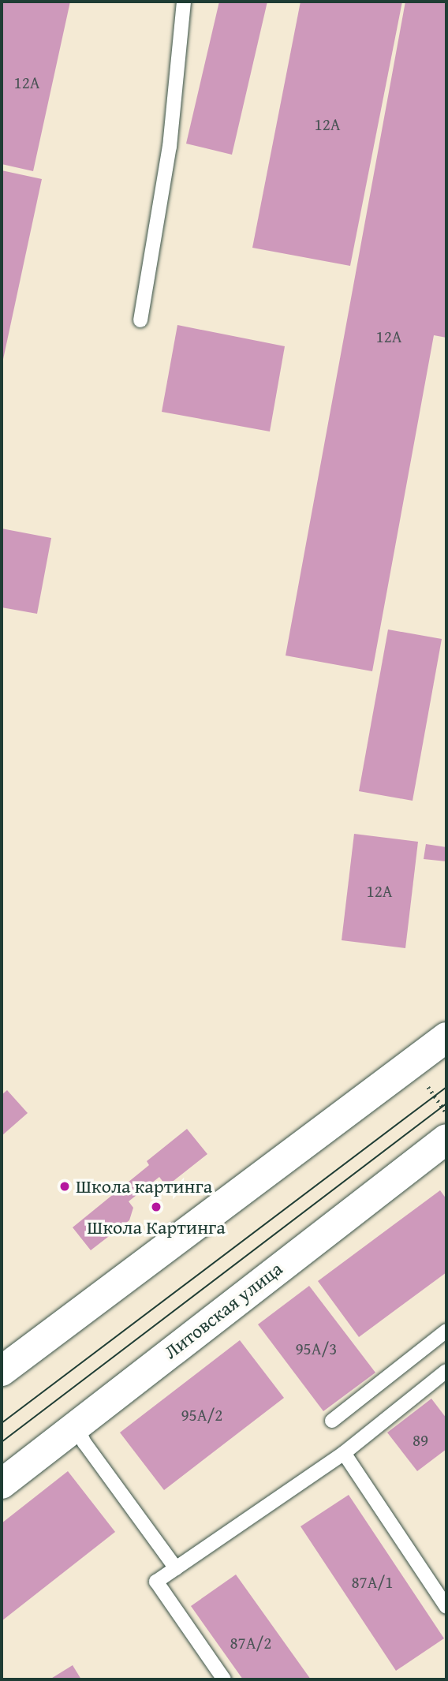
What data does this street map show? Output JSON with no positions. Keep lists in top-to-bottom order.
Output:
{
  "streets": {
    "main road": ["Литовская улица"]
  },
  "places": ["Школа картинга", "Школа Картинга"],
  "house_numbers": [
    "12А",
    "12А",
    "12А",
    "12А",
    "95А/3",
    "95А/2",
    "89",
    "87А/1",
    "87А/2"
  ]
}
